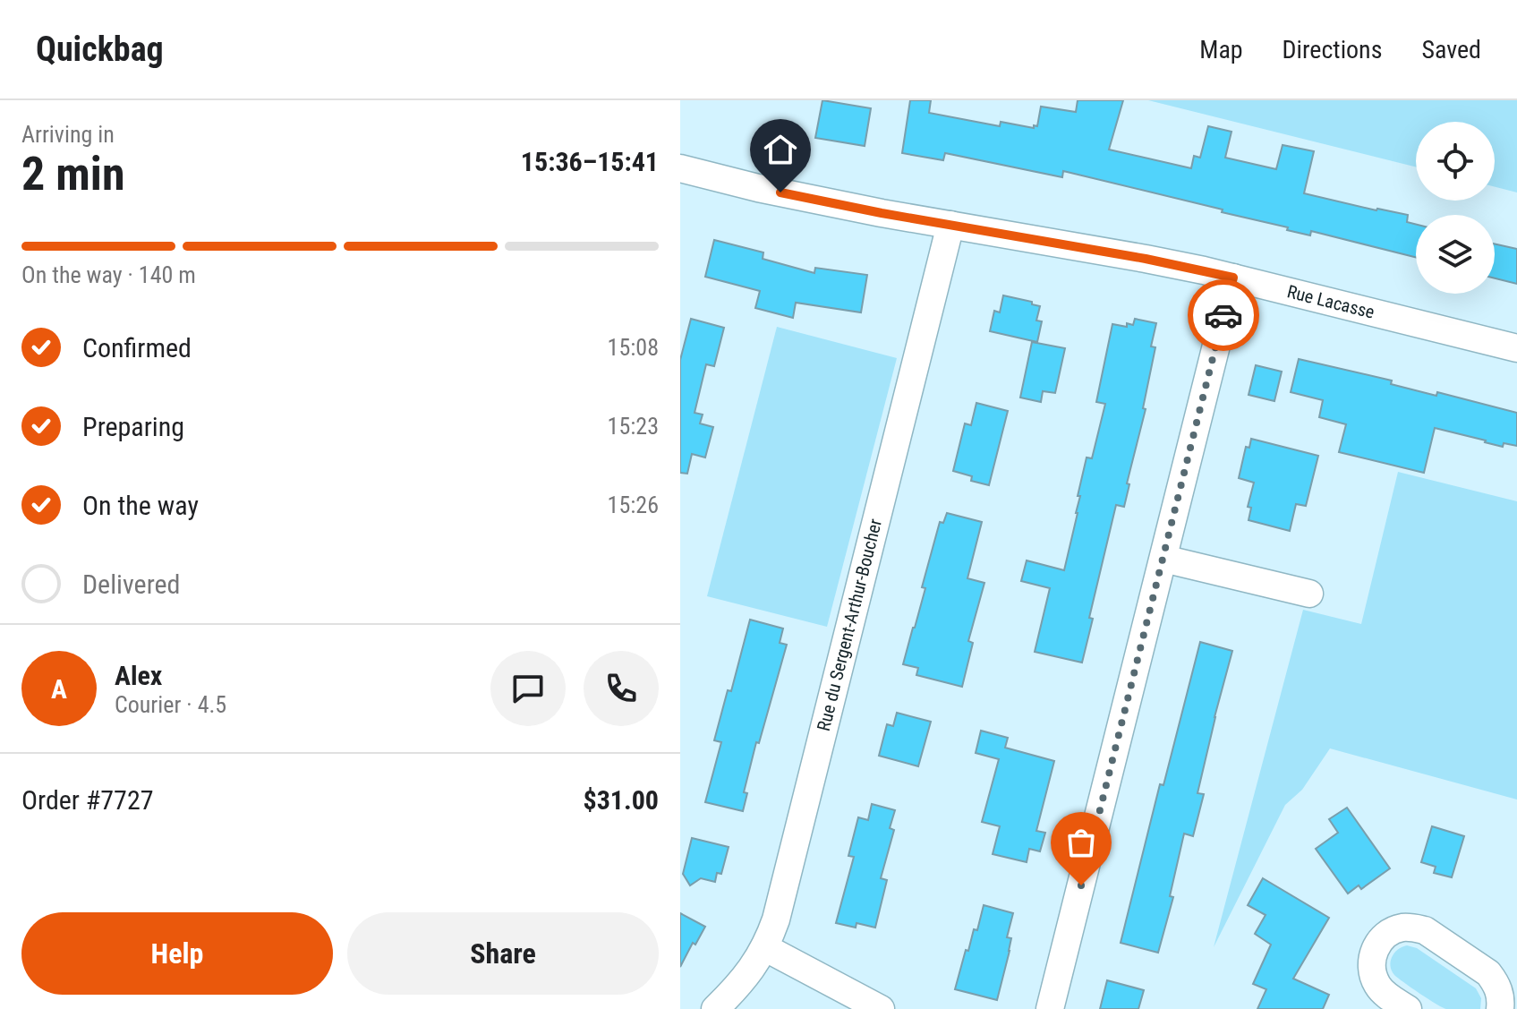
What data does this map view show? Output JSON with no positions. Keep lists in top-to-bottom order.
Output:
{
  "streets": {
    "street": ["Rue Lacasse", "Rue du Sergent-Arthur-Boucher"]
  },
  "crossings": [
    ["Rue Lacasse", "Rue du Sergent-Arthur-Boucher"]
  ],
  "page": {
    "header": "Quickbag",
    "nav": ["Map", "Directions", "Saved"],
    "heading": ["2 min", "Arriving in", "15:36–15:41"],
    "panel": [
      "Alex",
      "Courier · 4.5",
      "Order #7727",
      "$31.00"
    ],
    "bar": "On the way · 140 m",
    "list": [
      ["Confirmed", "15:08"],
      ["Preparing", "15:23"],
      ["On the way", "15:26"],
      "Delivered"
    ],
    "round": "A",
    "buttons": ["Help", "Share"]
  }
}
